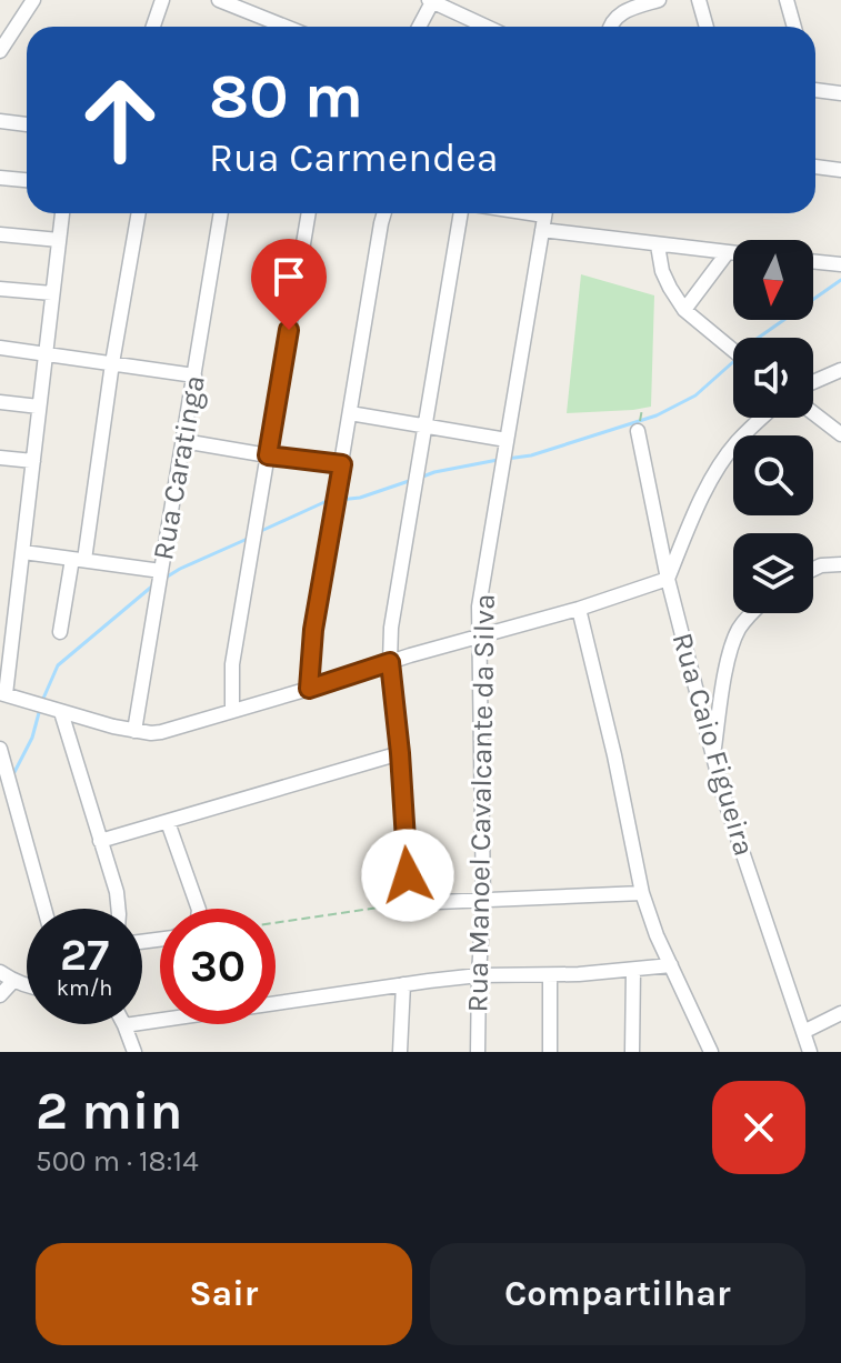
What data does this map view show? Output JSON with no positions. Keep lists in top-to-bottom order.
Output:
{
  "streets": {
    "street": ["Rua Caratinga", "Rua Caio Figueira", "Rua Manoel Cavalcante da Silva"]
  },
  "north": "bottom",
  "page": {
    "turn": ["80 m", "Rua Carmendea"],
    "speed": "27 km/h",
    "limit": "30",
    "heading": ["2 min", "500 m · 18:14"],
    "buttons": ["Sair", "Compartilhar"]
  }
}
